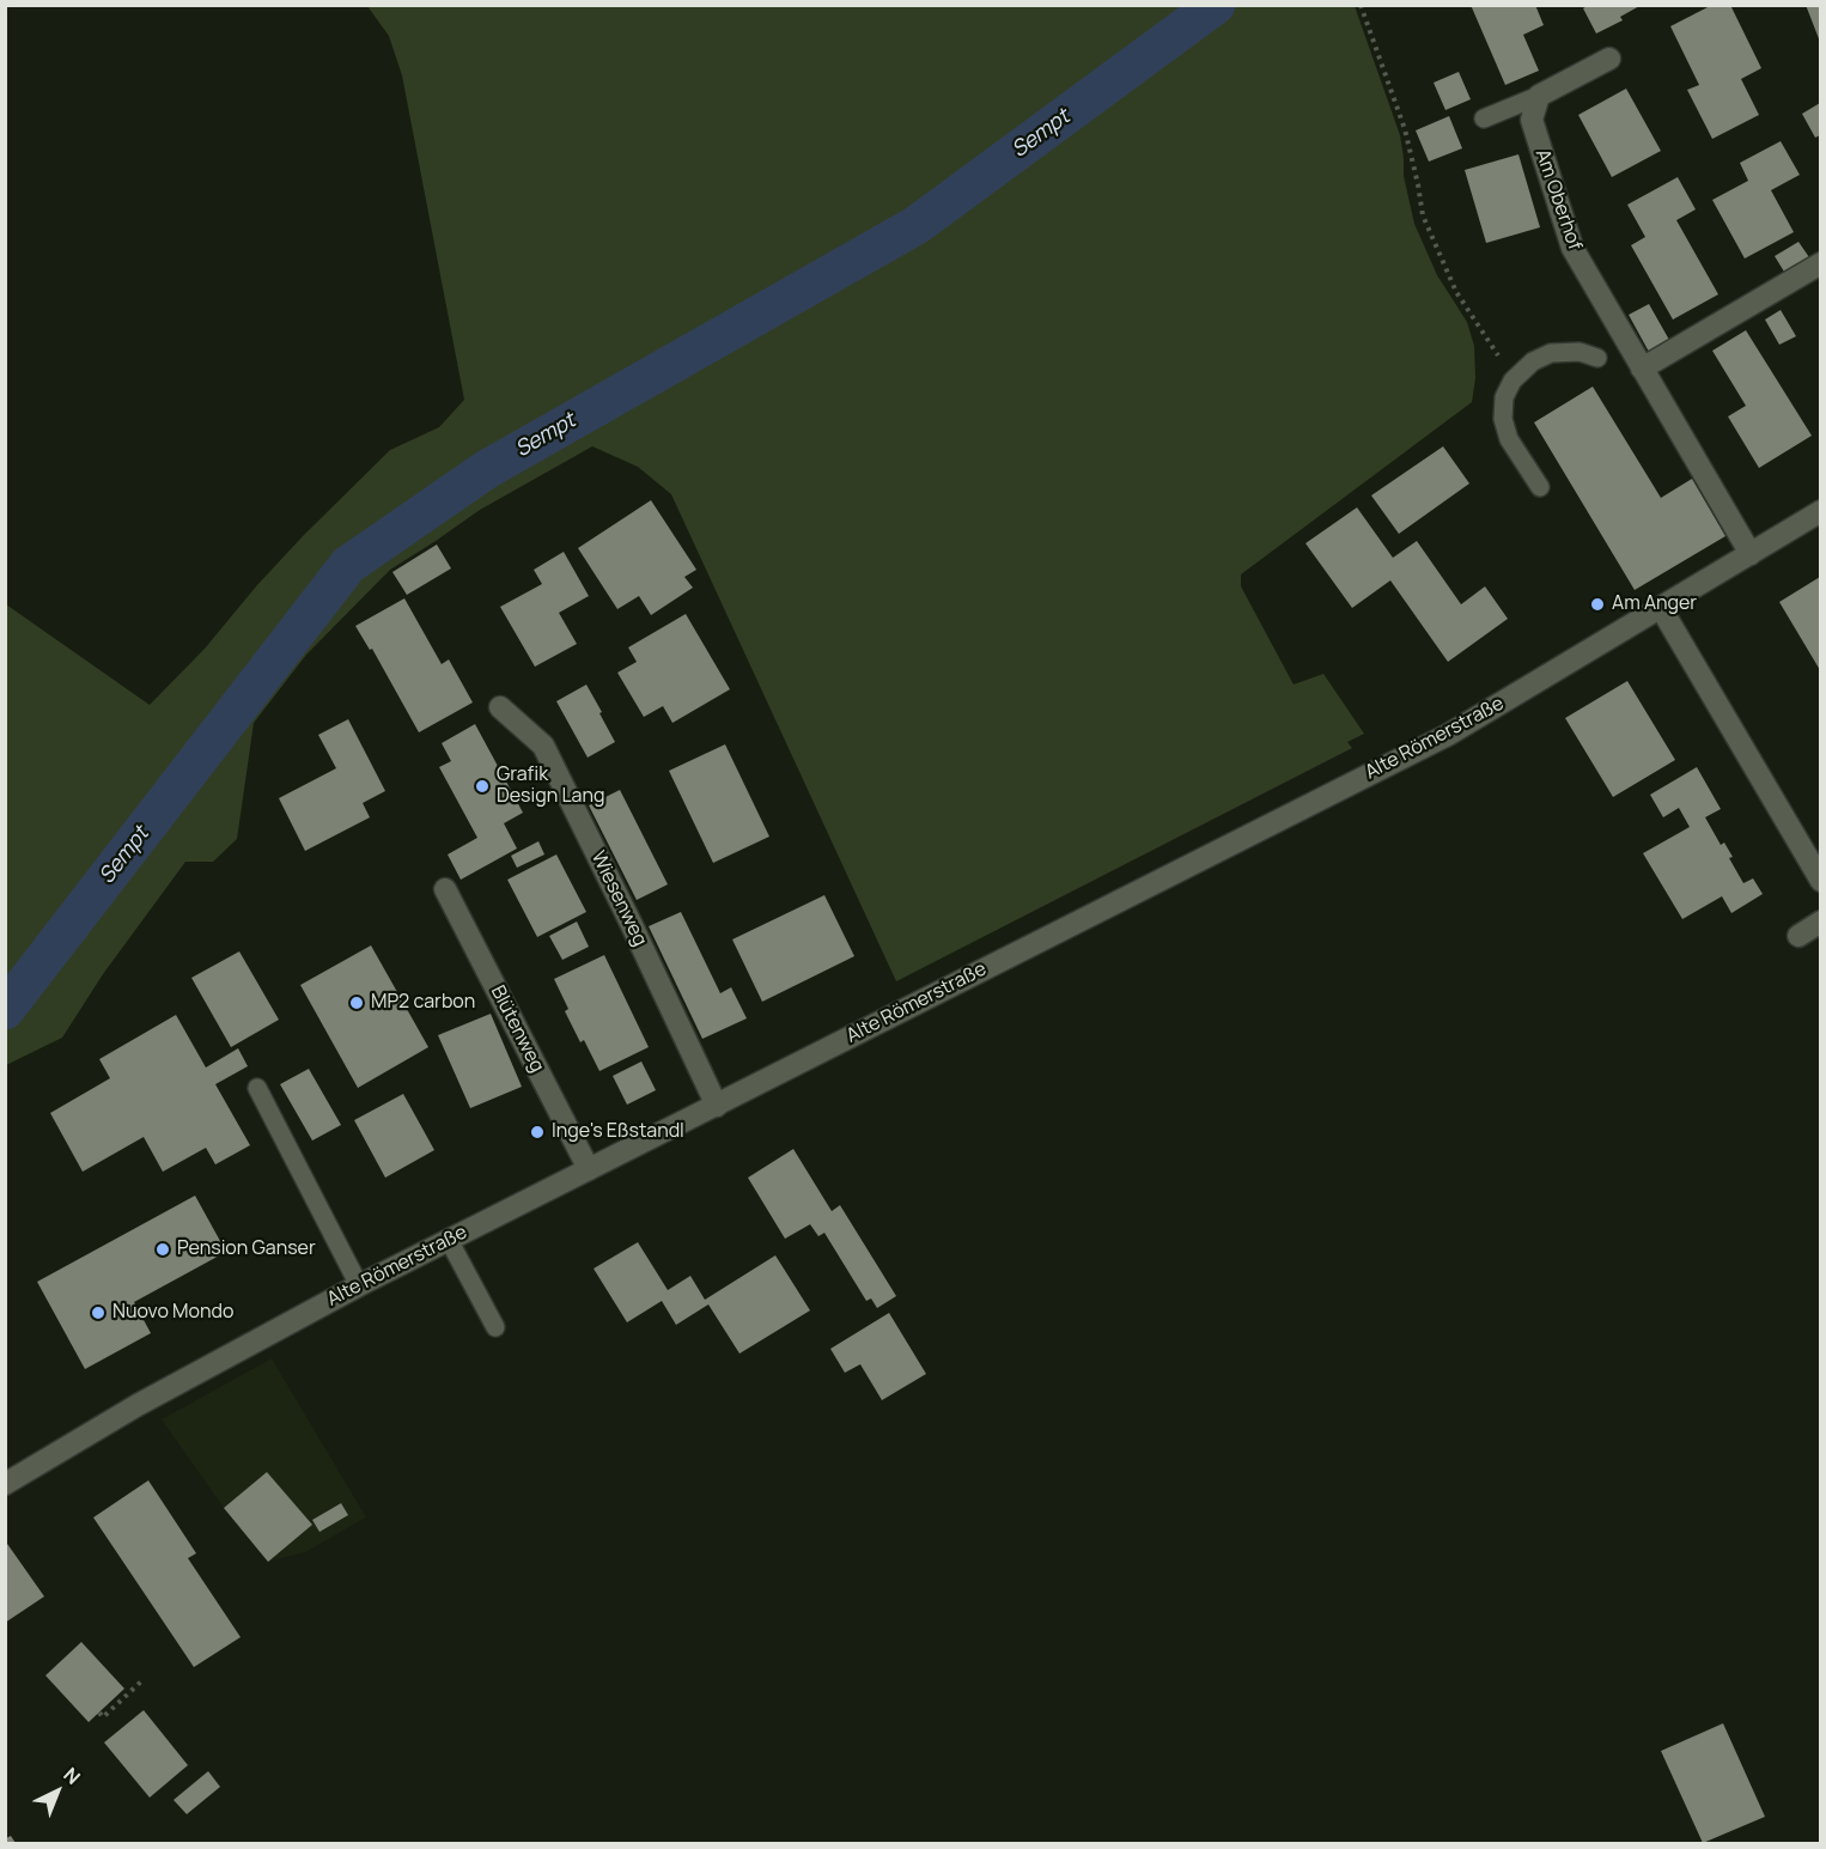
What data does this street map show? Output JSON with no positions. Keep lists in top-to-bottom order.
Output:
{
  "streets": {
    "main road": [
      "Am Oberhof",
      "Alte Römerstraße",
      "Wiesenweg",
      "Blütenweg"
    ]
  },
  "crossings": [
    ["Am Oberhof", "Alte Römerstraße"],
    ["Alte Römerstraße", "Wiesenweg"],
    ["Alte Römerstraße", "Blütenweg"]
  ],
  "water": ["Sempt"],
  "places": [
    "Am Anger",
    "Grafik Design Lang",
    "MP2 carbon",
    "Inge's Eßstandl",
    "Pension Ganser",
    "Nuovo Mondo"
  ],
  "north": "top right"
}
